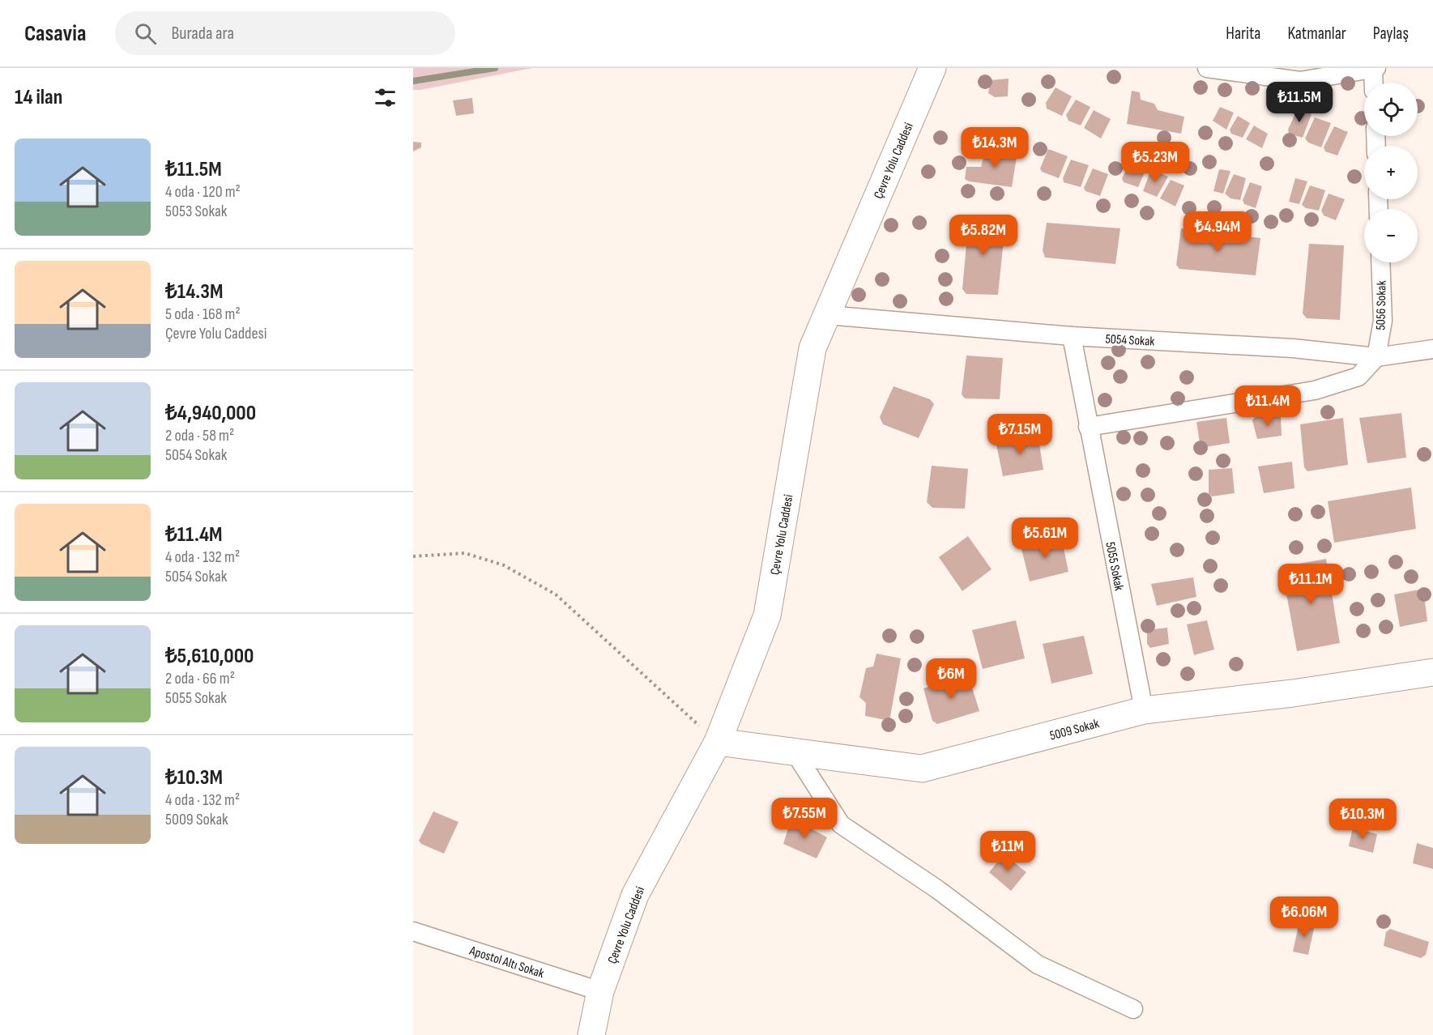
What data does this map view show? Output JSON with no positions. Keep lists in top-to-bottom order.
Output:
{
  "streets": {
    "main road": ["Çevre Yolu Caddesi", "5009 Sokak"],
    "street": [
      "5056 Sokak",
      "5054 Sokak",
      "5055 Sokak",
      "Apostol Altı Sokak"
    ]
  },
  "crossings": [
    ["Çevre Yolu Caddesi", "5054 Sokak"],
    ["Çevre Yolu Caddesi", "5009 Sokak"],
    ["Çevre Yolu Caddesi", "Apostol Altı Sokak"],
    ["5056 Sokak", "5054 Sokak"],
    ["5054 Sokak", "5055 Sokak"],
    ["5055 Sokak", "5009 Sokak"]
  ],
  "page": {
    "header": "Casavia",
    "search": "Burada ara",
    "nav": ["Harita", "Katmanlar", "Paylaş"],
    "heading": "14 ilan",
    "price": [
      "₺11.5M",
      "₺14.3M",
      "₺5.23M",
      "₺4.94M",
      "₺5.82M",
      "₺11.4M",
      "₺7.15M",
      "₺5.61M",
      "₺11.1M",
      "₺6M",
      "₺7.55M",
      "₺10.3M",
      "₺11M",
      "₺6.06M"
    ],
    "map_buttons": ["+", "−"],
    "list": [
      {
        "name": "₺11.5M",
        "note": "4 oda · 120 m² · 5053 Sokak"
      },
      {
        "name": "₺14.3M",
        "note": "5 oda · 168 m² · Çevre Yolu Caddesi"
      },
      {
        "name": "₺4,940,000",
        "note": "2 oda · 58 m² · 5054 Sokak"
      },
      {
        "name": "₺11.4M",
        "note": "4 oda · 132 m² · 5054 Sokak"
      },
      {
        "name": "₺5,610,000",
        "note": "2 oda · 66 m² · 5055 Sokak"
      },
      {
        "name": "₺10.3M",
        "note": "4 oda · 132 m² · 5009 Sokak"
      }
    ]
  }
}
